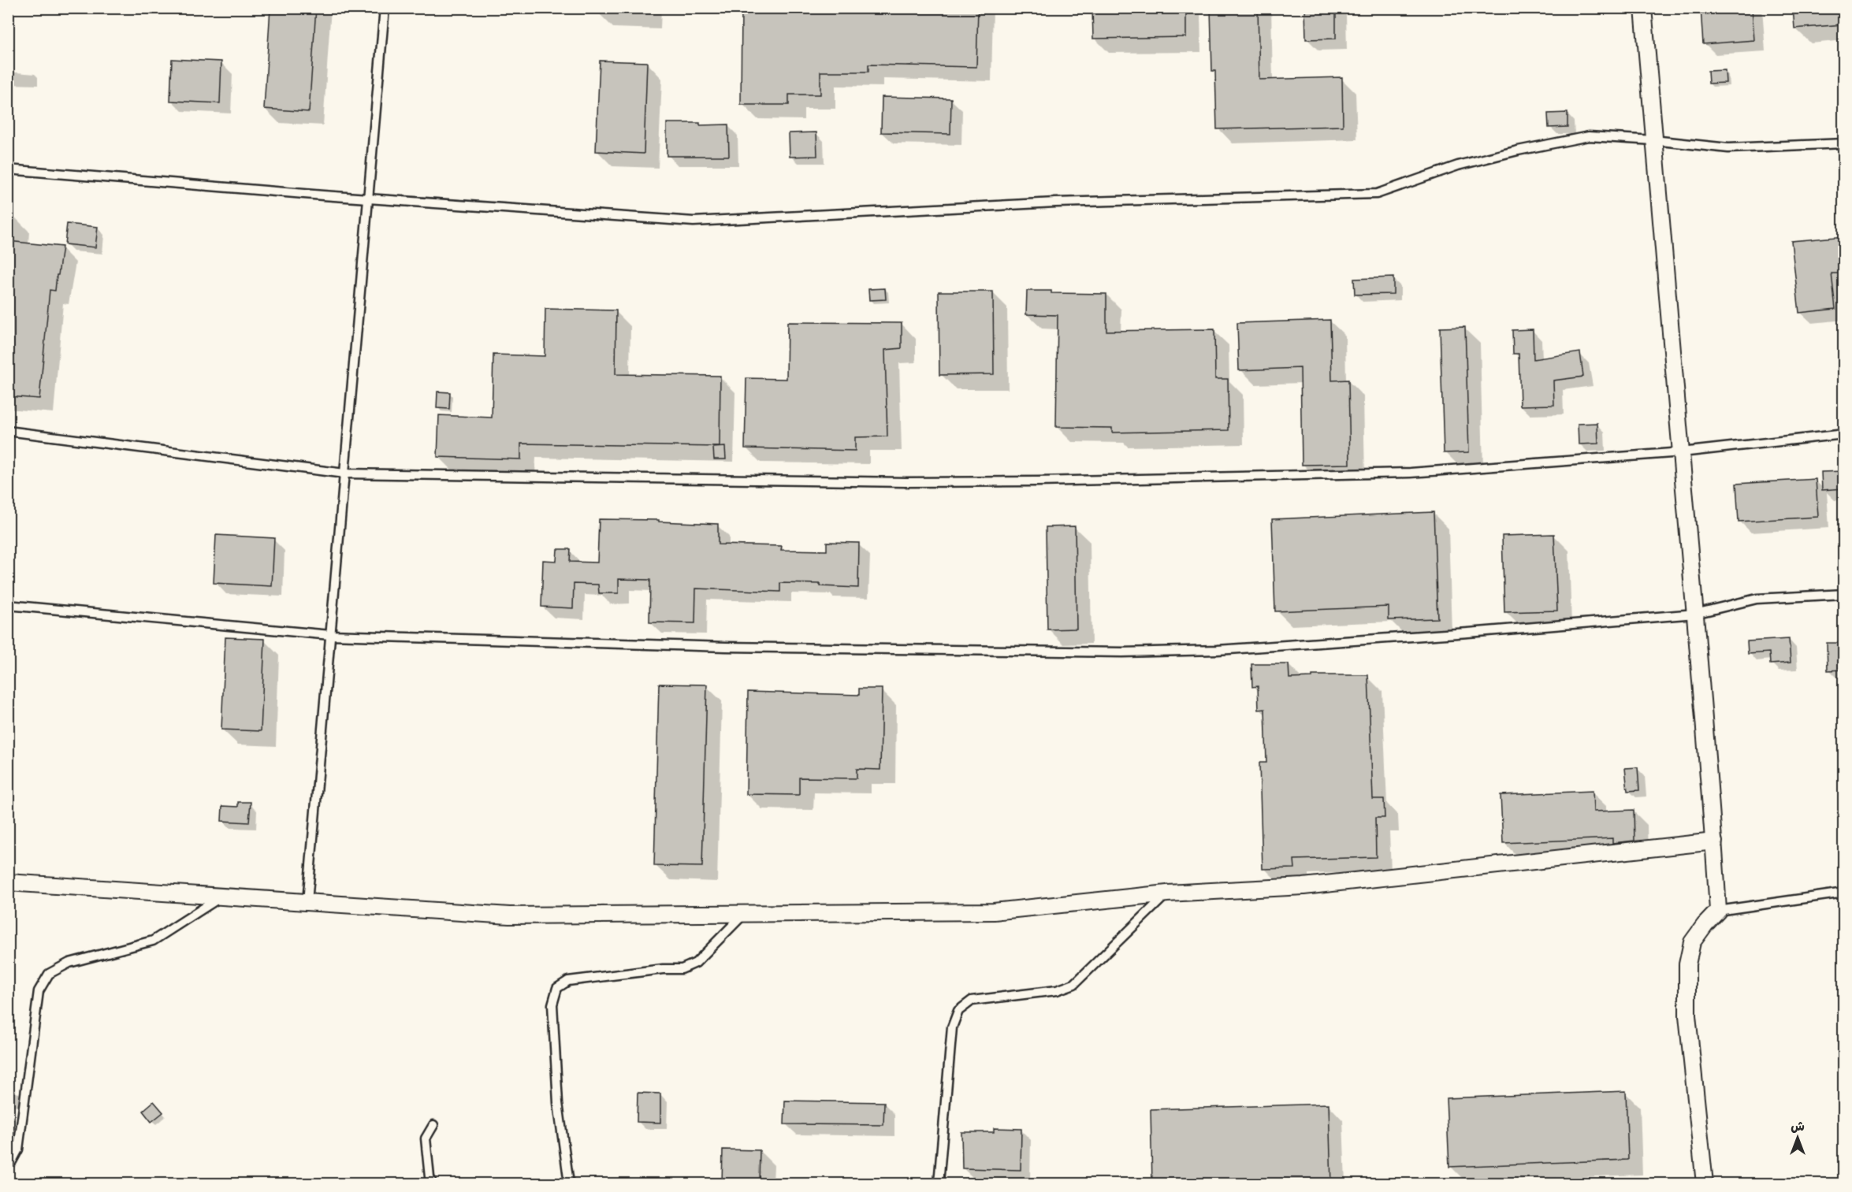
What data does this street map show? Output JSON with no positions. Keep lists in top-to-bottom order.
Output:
{
  "north": "top"
}
